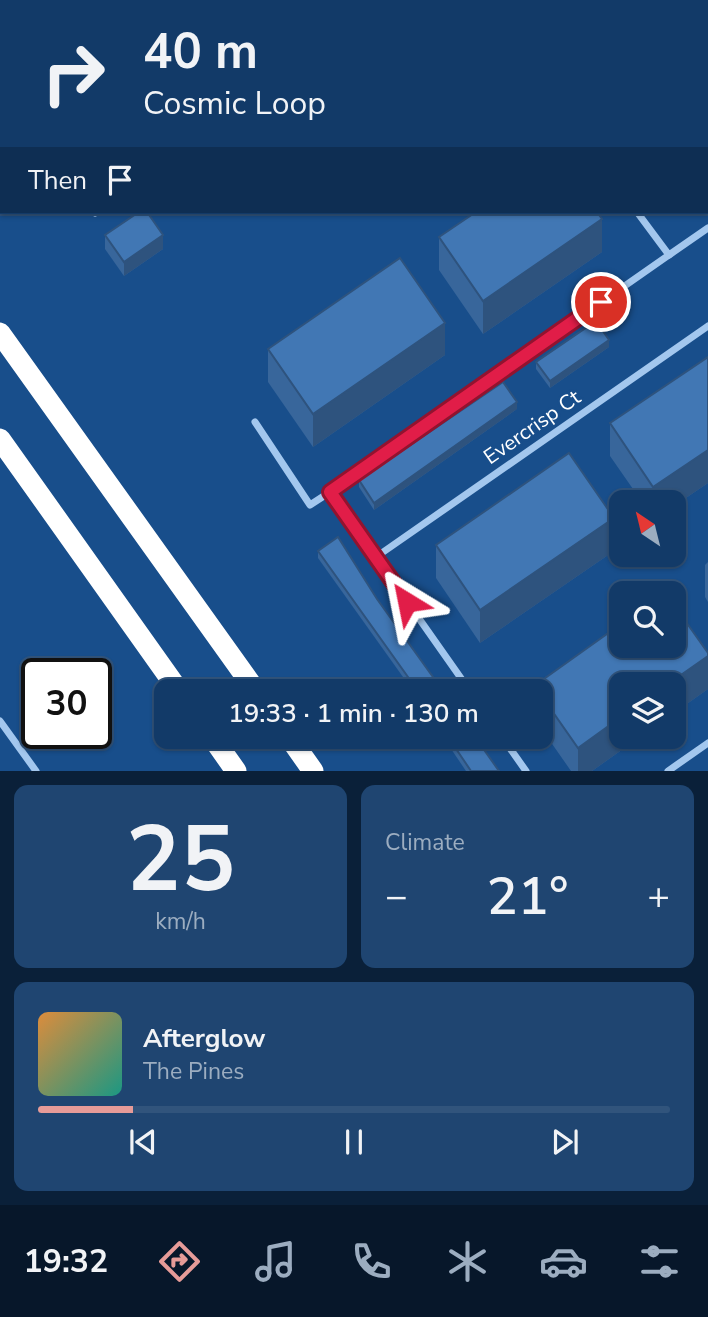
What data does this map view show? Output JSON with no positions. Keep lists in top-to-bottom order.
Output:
{
  "streets": {
    "street": ["Evercrisp Ct"]
  },
  "north": "top left",
  "page": {
    "turn": ["40 m", "Cosmic Loop"],
    "then": "Then",
    "limit": "30",
    "trip": "19:33 · 1 min · 130 m",
    "tile": [
      ["25", "km/h"],
      "Climate"
    ],
    "heat": ["−", "21°", "+"],
    "song": ["Afterglow", "The Pines"],
    "tabs": "19:32"
  }
}
